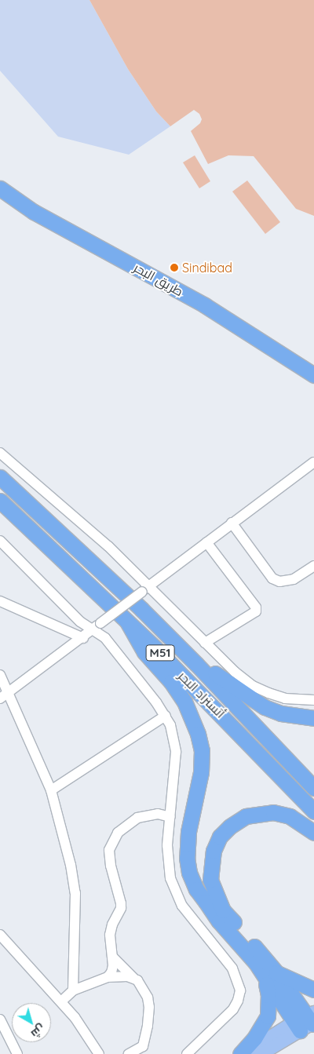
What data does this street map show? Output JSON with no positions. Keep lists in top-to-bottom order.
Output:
{
  "streets": {
    "highway": ["طريق البحر", "M51", "أتستراد البحر"]
  },
  "places": ["Sindibad"],
  "north": "bottom right"
}
